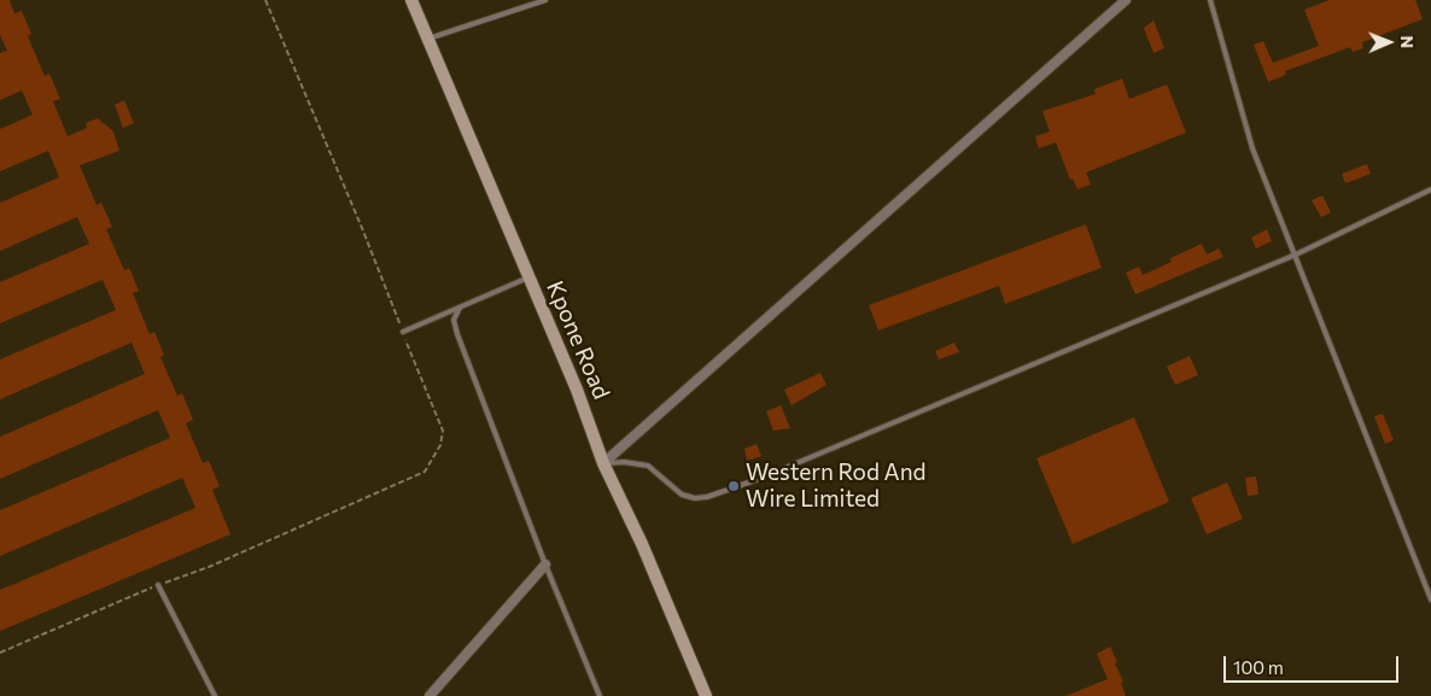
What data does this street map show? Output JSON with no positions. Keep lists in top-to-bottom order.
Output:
{
  "streets": {
    "main road": ["Kpone Road"]
  },
  "places": ["Western Rod And Wire Limited"],
  "scale_bar": "100 m",
  "north": "right"
}
